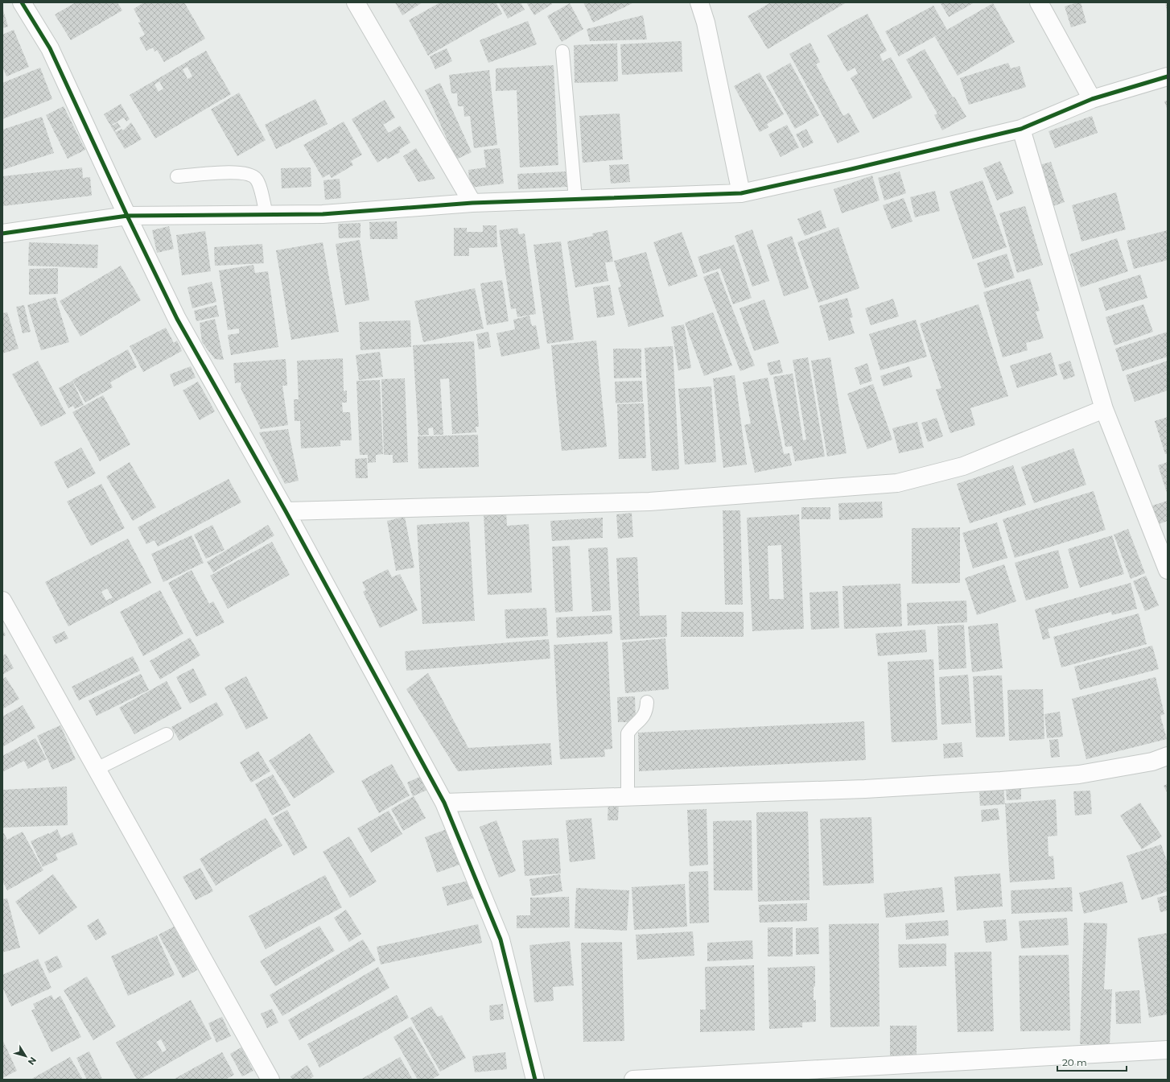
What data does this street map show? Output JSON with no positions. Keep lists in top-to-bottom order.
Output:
{
  "scale_bar": "20 m",
  "north": "bottom right"
}
